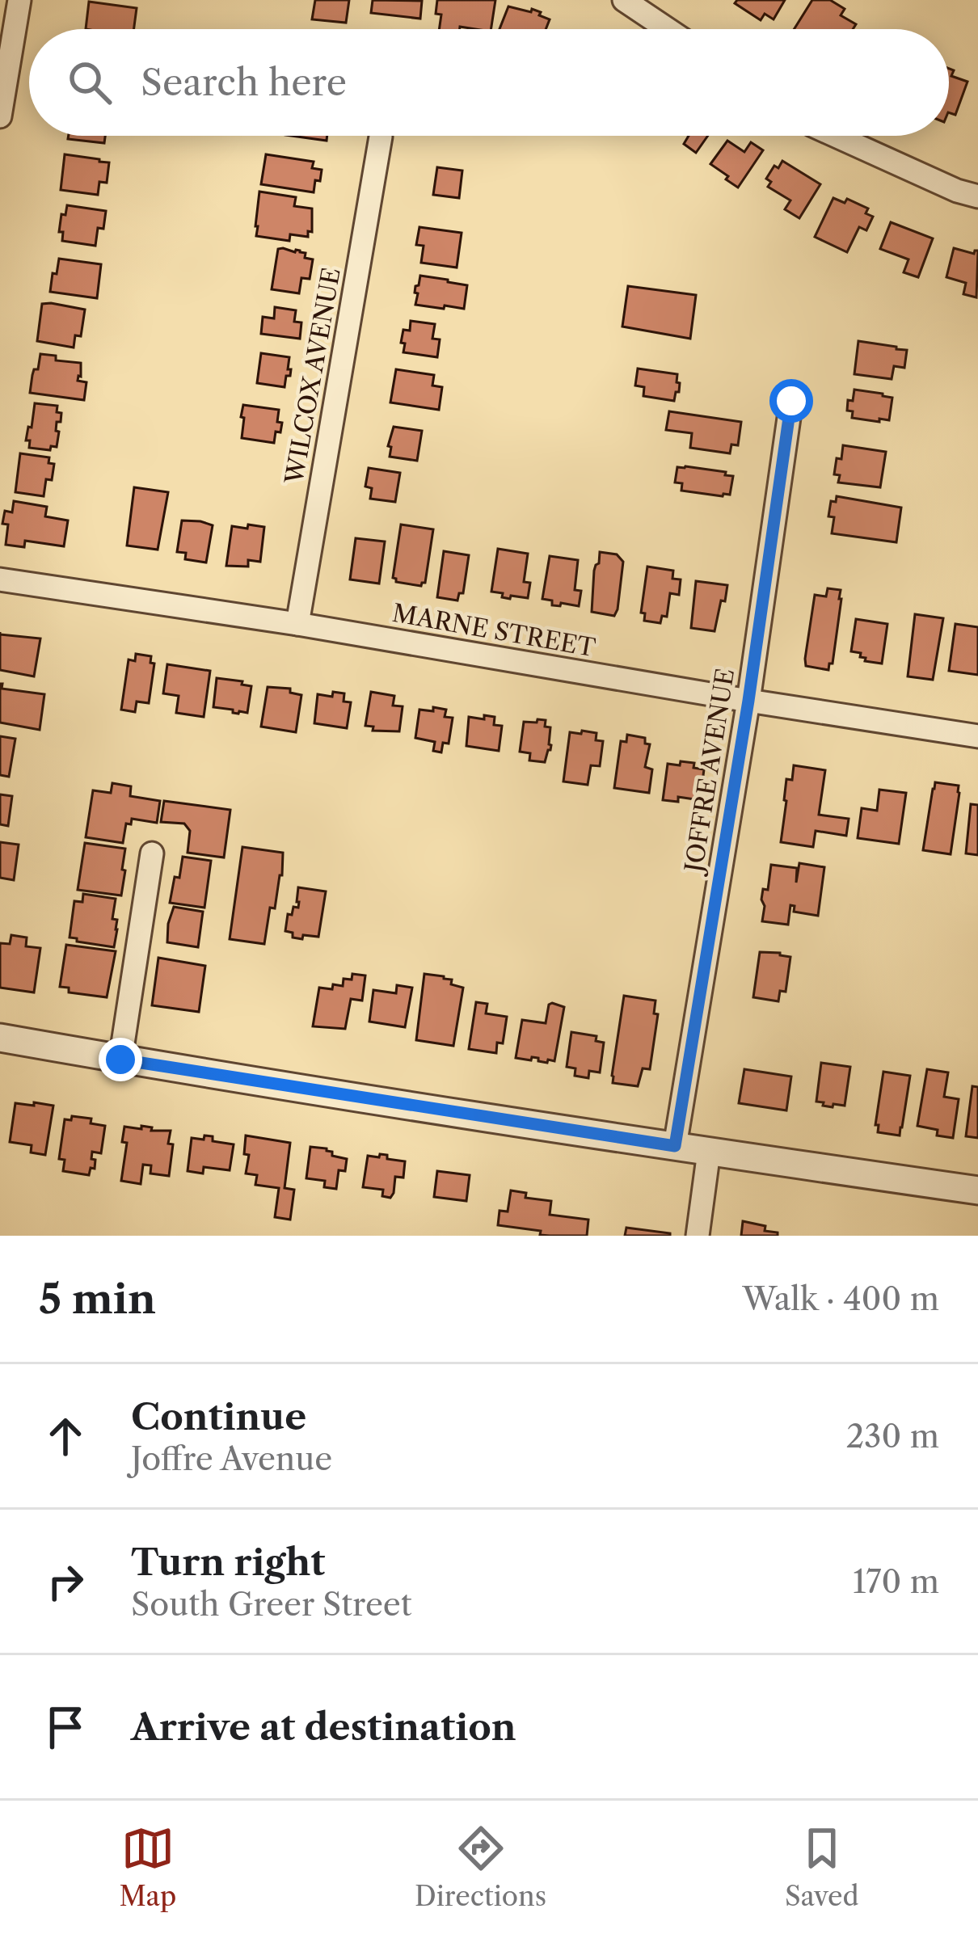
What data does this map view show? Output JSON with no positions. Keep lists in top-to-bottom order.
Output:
{
  "streets": {
    "street": ["WILCOX AVENUE", "MARNE STREET", "JOFFRE AVENUE"]
  },
  "crossings": [
    ["WILCOX AVENUE", "MARNE STREET"],
    ["MARNE STREET", "JOFFRE AVENUE"]
  ],
  "page": {
    "search": "Search here",
    "heading": ["5 min", "Walk · 400 m"],
    "list": [
      ["Continue", "Joffre Avenue", "230 m"],
      ["Turn right", "South Greer Street", "170 m"],
      "Arrive at destination"
    ],
    "nav": ["Map", "Directions", "Saved"]
  }
}
